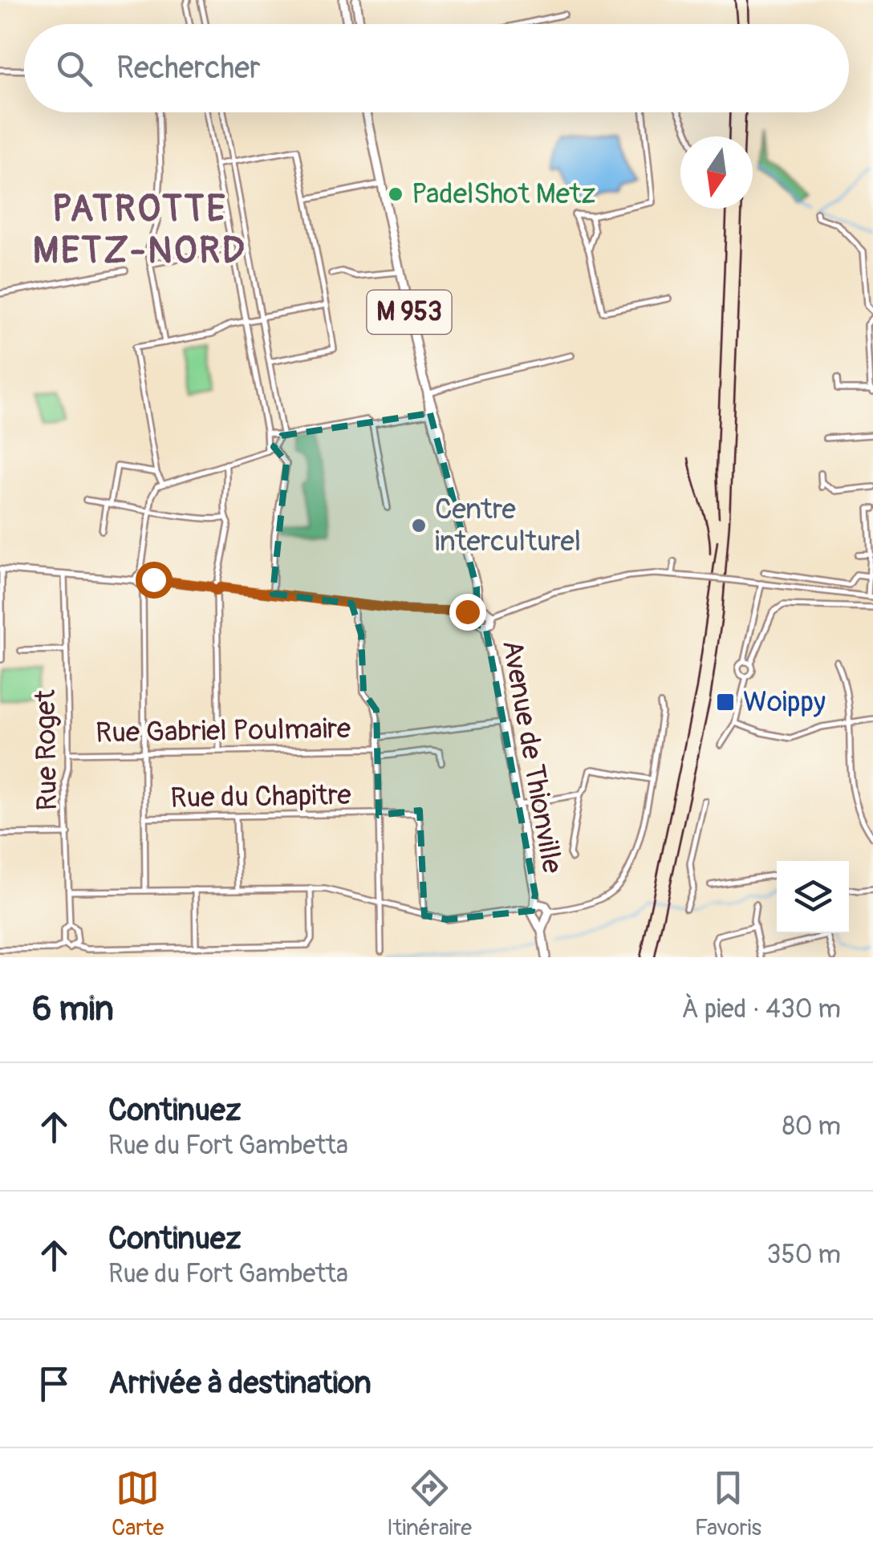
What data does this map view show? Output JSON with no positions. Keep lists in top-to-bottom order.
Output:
{
  "streets": {
    "main road": ["M 953", "Avenue de Thionville"],
    "street": ["Rue Gabriel Poulmaire", "Rue Roget", "Rue du Chapitre"]
  },
  "crossings": [
    ["Rue Gabriel Poulmaire", "Rue Roget"],
    ["Rue Gabriel Poulmaire", "Avenue de Thionville"]
  ],
  "districts": ["PATROTTE METZ-NORD"],
  "places": {
    "other": ["PadelShot Metz", "Centre interculturel"],
    "transit": ["Woippy"]
  },
  "north": "bottom",
  "page": {
    "search": "Rechercher",
    "heading": ["6 min", "À pied · 430 m"],
    "list": [
      ["Continuez", "Rue du Fort Gambetta", "80 m"],
      ["Continuez", "Rue du Fort Gambetta", "350 m"],
      "Arrivée à destination"
    ],
    "nav": ["Carte", "Itinéraire", "Favoris"]
  }
}
